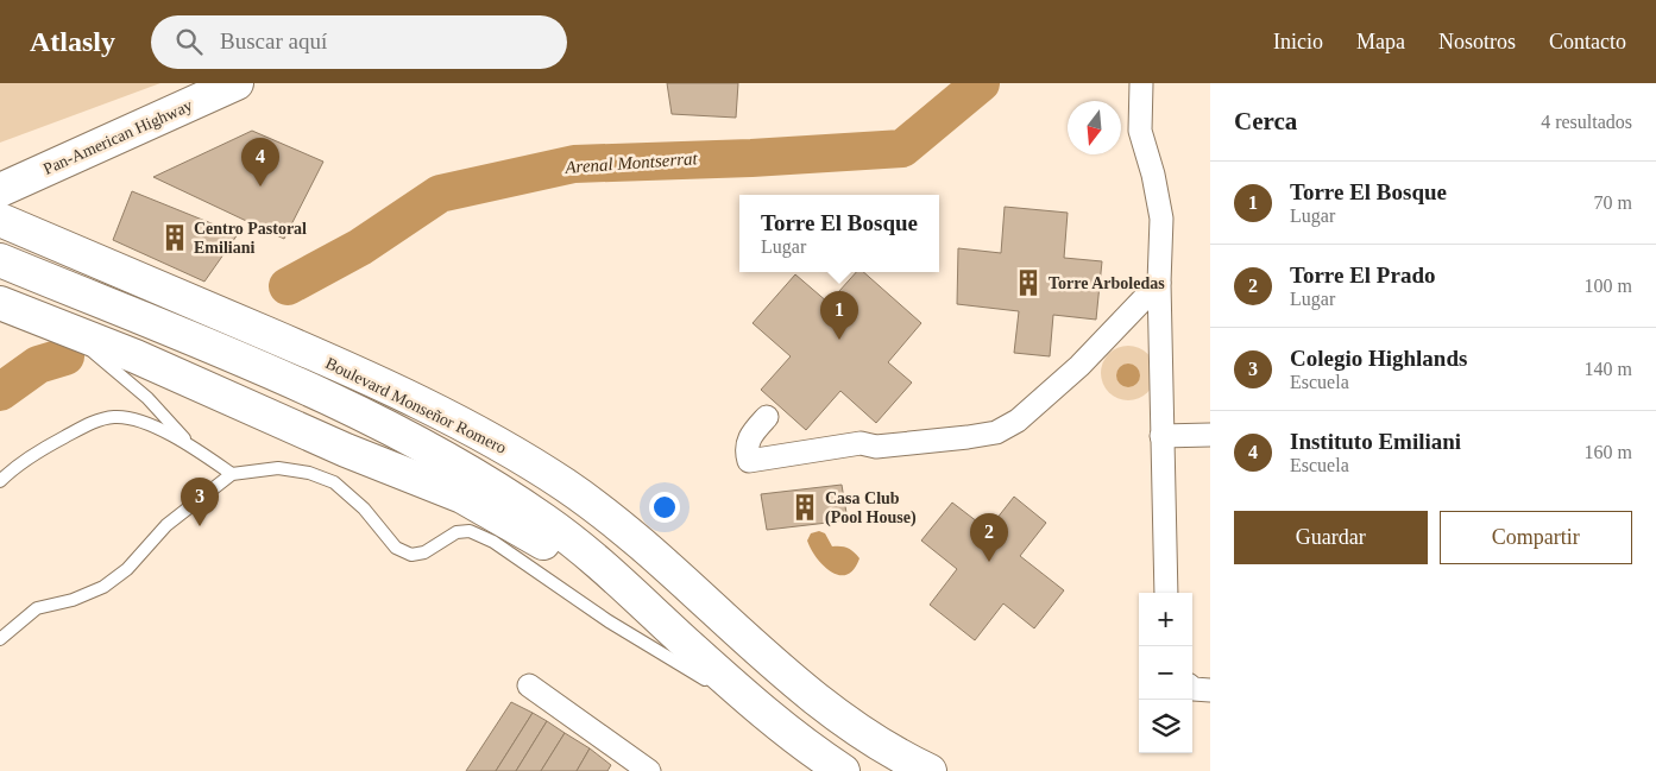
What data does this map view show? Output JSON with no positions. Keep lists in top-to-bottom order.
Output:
{
  "streets": {
    "main road": ["Pan-American Highway", "Boulevard Monseñor Romero"]
  },
  "water": ["Arenal Montserrat"],
  "places": {
    "building": ["Centro Pastoral Emiliani", "Torre Arboledas", "Casa Club (Pool House)"]
  },
  "north": "bottom",
  "page": {
    "header": "Atlasly",
    "search": "Buscar aquí",
    "nav": [
      "Inicio",
      "Mapa",
      "Nosotros",
      "Contacto"
    ],
    "heading": ["Cerca", "4 resultados"],
    "pins": [
      "4",
      "1",
      "3",
      "2"
    ],
    "list": [
      {
        "mark": "1",
        "name": "Torre El Bosque",
        "note": "Lugar",
        "value": "70 m"
      },
      {
        "mark": "2",
        "name": "Torre El Prado",
        "note": "Lugar",
        "value": "100 m"
      },
      {
        "mark": "3",
        "name": "Colegio Highlands",
        "note": "Escuela",
        "value": "140 m"
      },
      {
        "mark": "4",
        "name": "Instituto Emiliani",
        "note": "Escuela",
        "value": "160 m"
      }
    ],
    "popup": ["Torre El Bosque", "Lugar"],
    "buttons": ["Guardar", "Compartir"],
    "map_buttons": ["+", "−"]
  }
}
